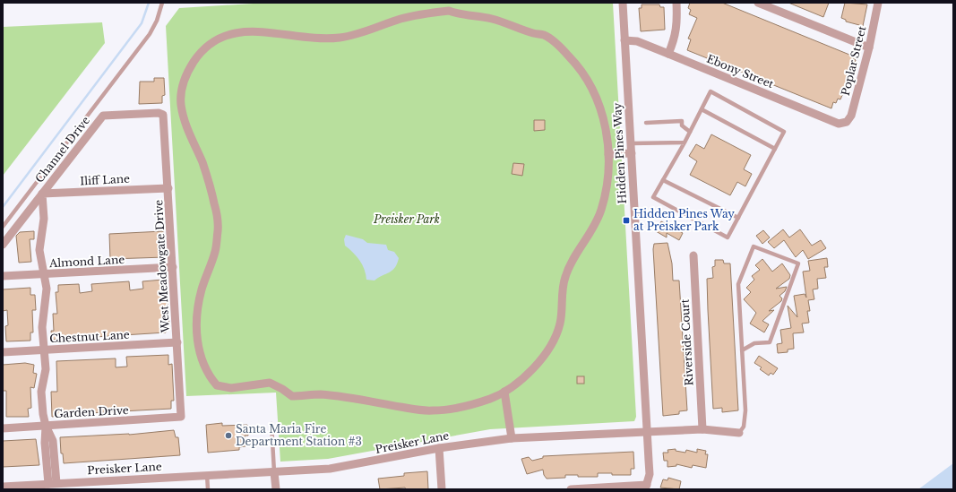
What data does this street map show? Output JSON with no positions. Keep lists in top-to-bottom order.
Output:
{
  "streets": {
    "street": [
      "Poplar Street",
      "Ebony Street",
      "Channel Drive",
      "Hidden Pines Way",
      "Iliff Lane",
      "Almond Lane",
      "West Meadowgate Drive",
      "Chestnut Lane",
      "Riverside Court",
      "Garden Drive",
      "Preisker Lane"
    ]
  },
  "crossings": [
    ["Poplar Street", "Ebony Street"],
    ["Ebony Street", "Hidden Pines Way"],
    ["Channel Drive", "Iliff Lane"],
    ["Channel Drive", "West Meadowgate Drive"],
    ["Hidden Pines Way", "Preisker Lane"],
    ["Iliff Lane", "West Meadowgate Drive"],
    ["Almond Lane", "West Meadowgate Drive"],
    ["West Meadowgate Drive", "Chestnut Lane"],
    ["West Meadowgate Drive", "Garden Drive"],
    ["Riverside Court", "Preisker Lane"]
  ],
  "parks": ["Preisker Park"],
  "places": {
    "transit": ["Hidden Pines Way at Preisker Park"],
    "other": ["Santa Maria Fire Department Station #3"]
  }
}
